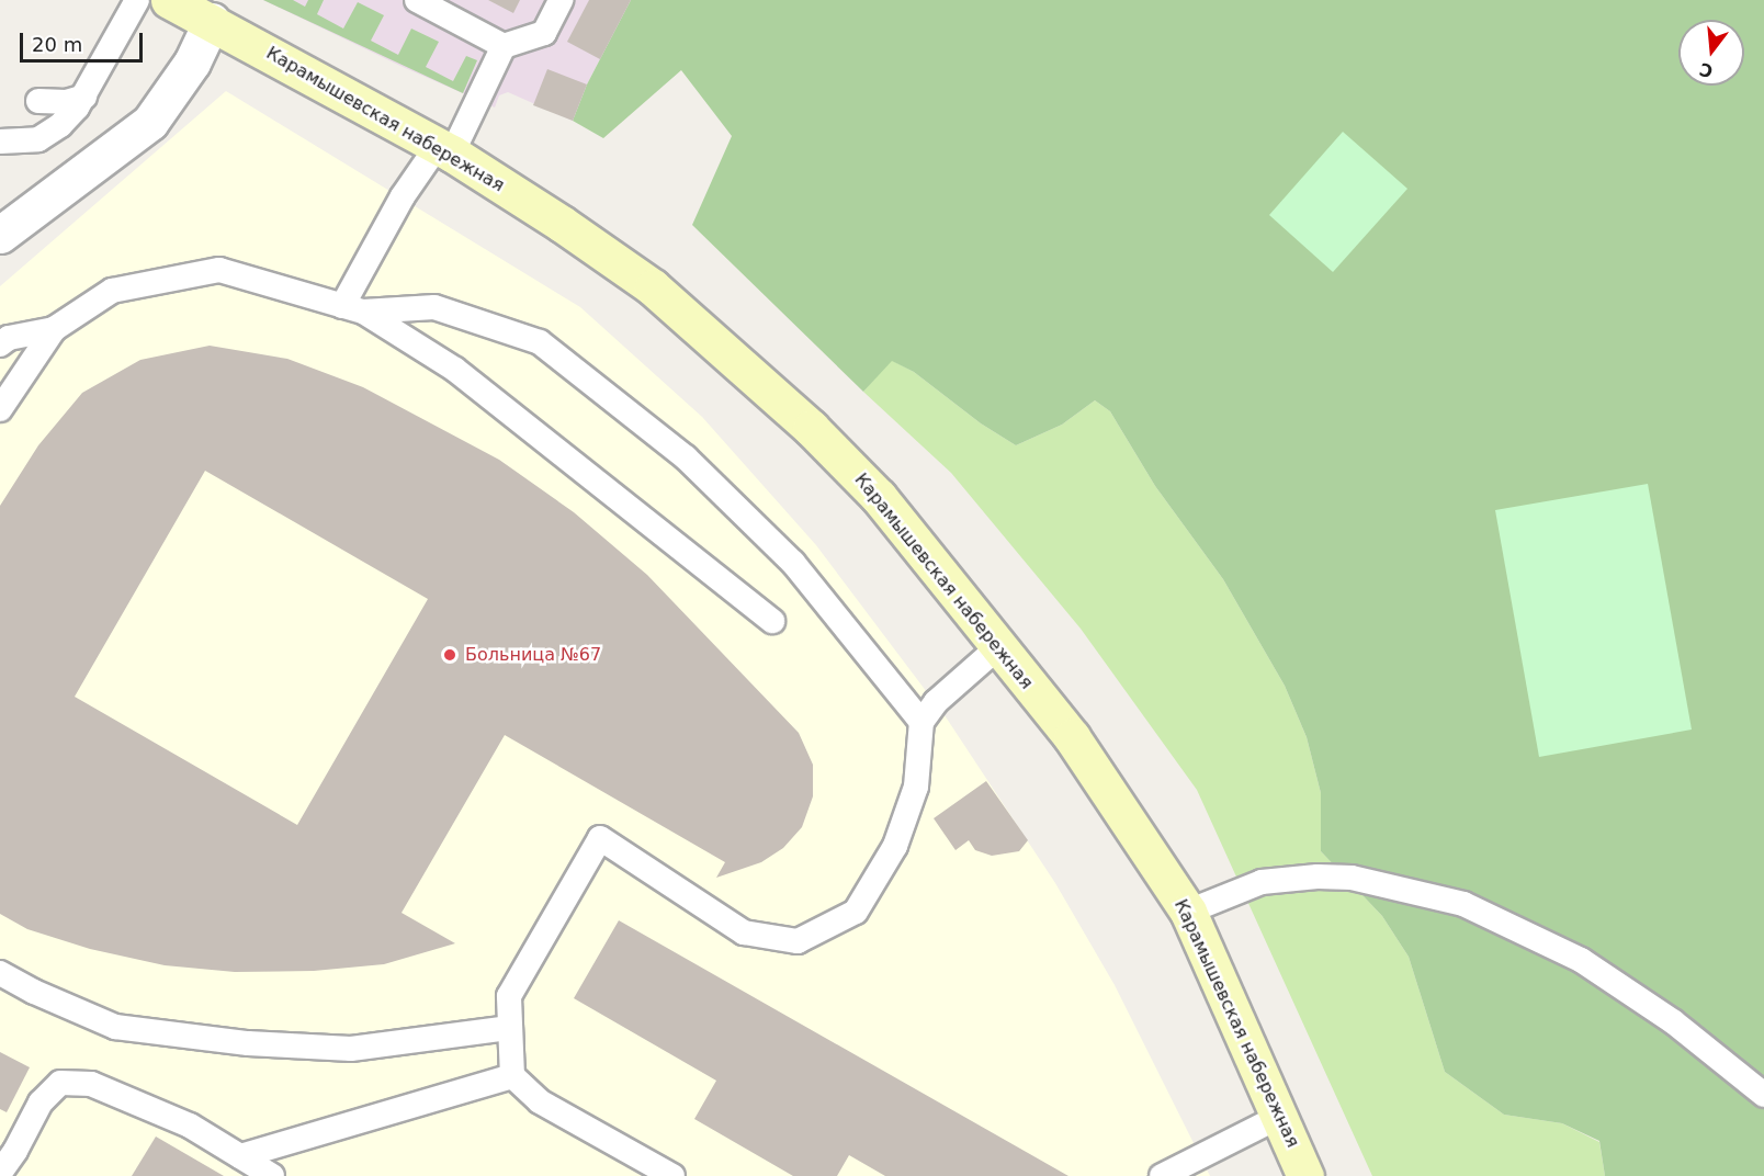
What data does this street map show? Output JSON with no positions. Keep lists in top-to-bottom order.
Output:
{
  "streets": {
    "street": ["Карамышевская набережная"]
  },
  "places": ["Больница №67"],
  "scale_bar": "20 m",
  "north": "bottom"
}
